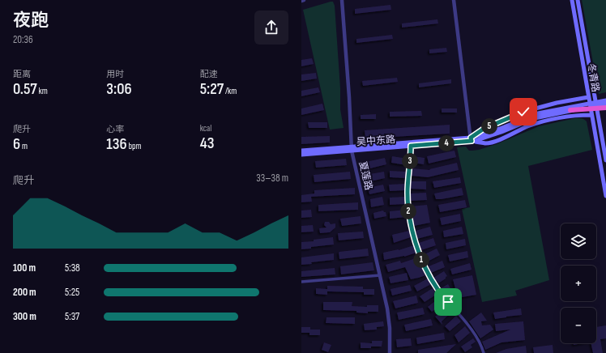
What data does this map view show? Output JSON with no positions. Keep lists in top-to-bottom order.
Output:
{
  "streets": {
    "main road": ["冬青路", "吴中东路"],
    "street": ["夏莲路"]
  },
  "crossings": [
    ["吴中东路", "夏莲路"]
  ],
  "page": {
    "heading": ["夜跑", "20:36"],
    "stats": [
      ["距离", "0.57 km"],
      ["用时", "3:06"],
      ["配速", "5:27 /km"],
      ["爬升", "6 m"],
      ["心率", "136 bpm"],
      ["kcal", "43"]
    ],
    "pins": [
      "5",
      "4",
      "3",
      "2",
      "1"
    ],
    "chart": ["爬升", "33–38 m"],
    "map_buttons": ["+", "−"],
    "list": [
      {
        "name": "100 m",
        "note": "5:38"
      },
      {
        "name": "200 m",
        "note": "5:25"
      },
      {
        "name": "300 m",
        "note": "5:37"
      }
    ]
  }
}
